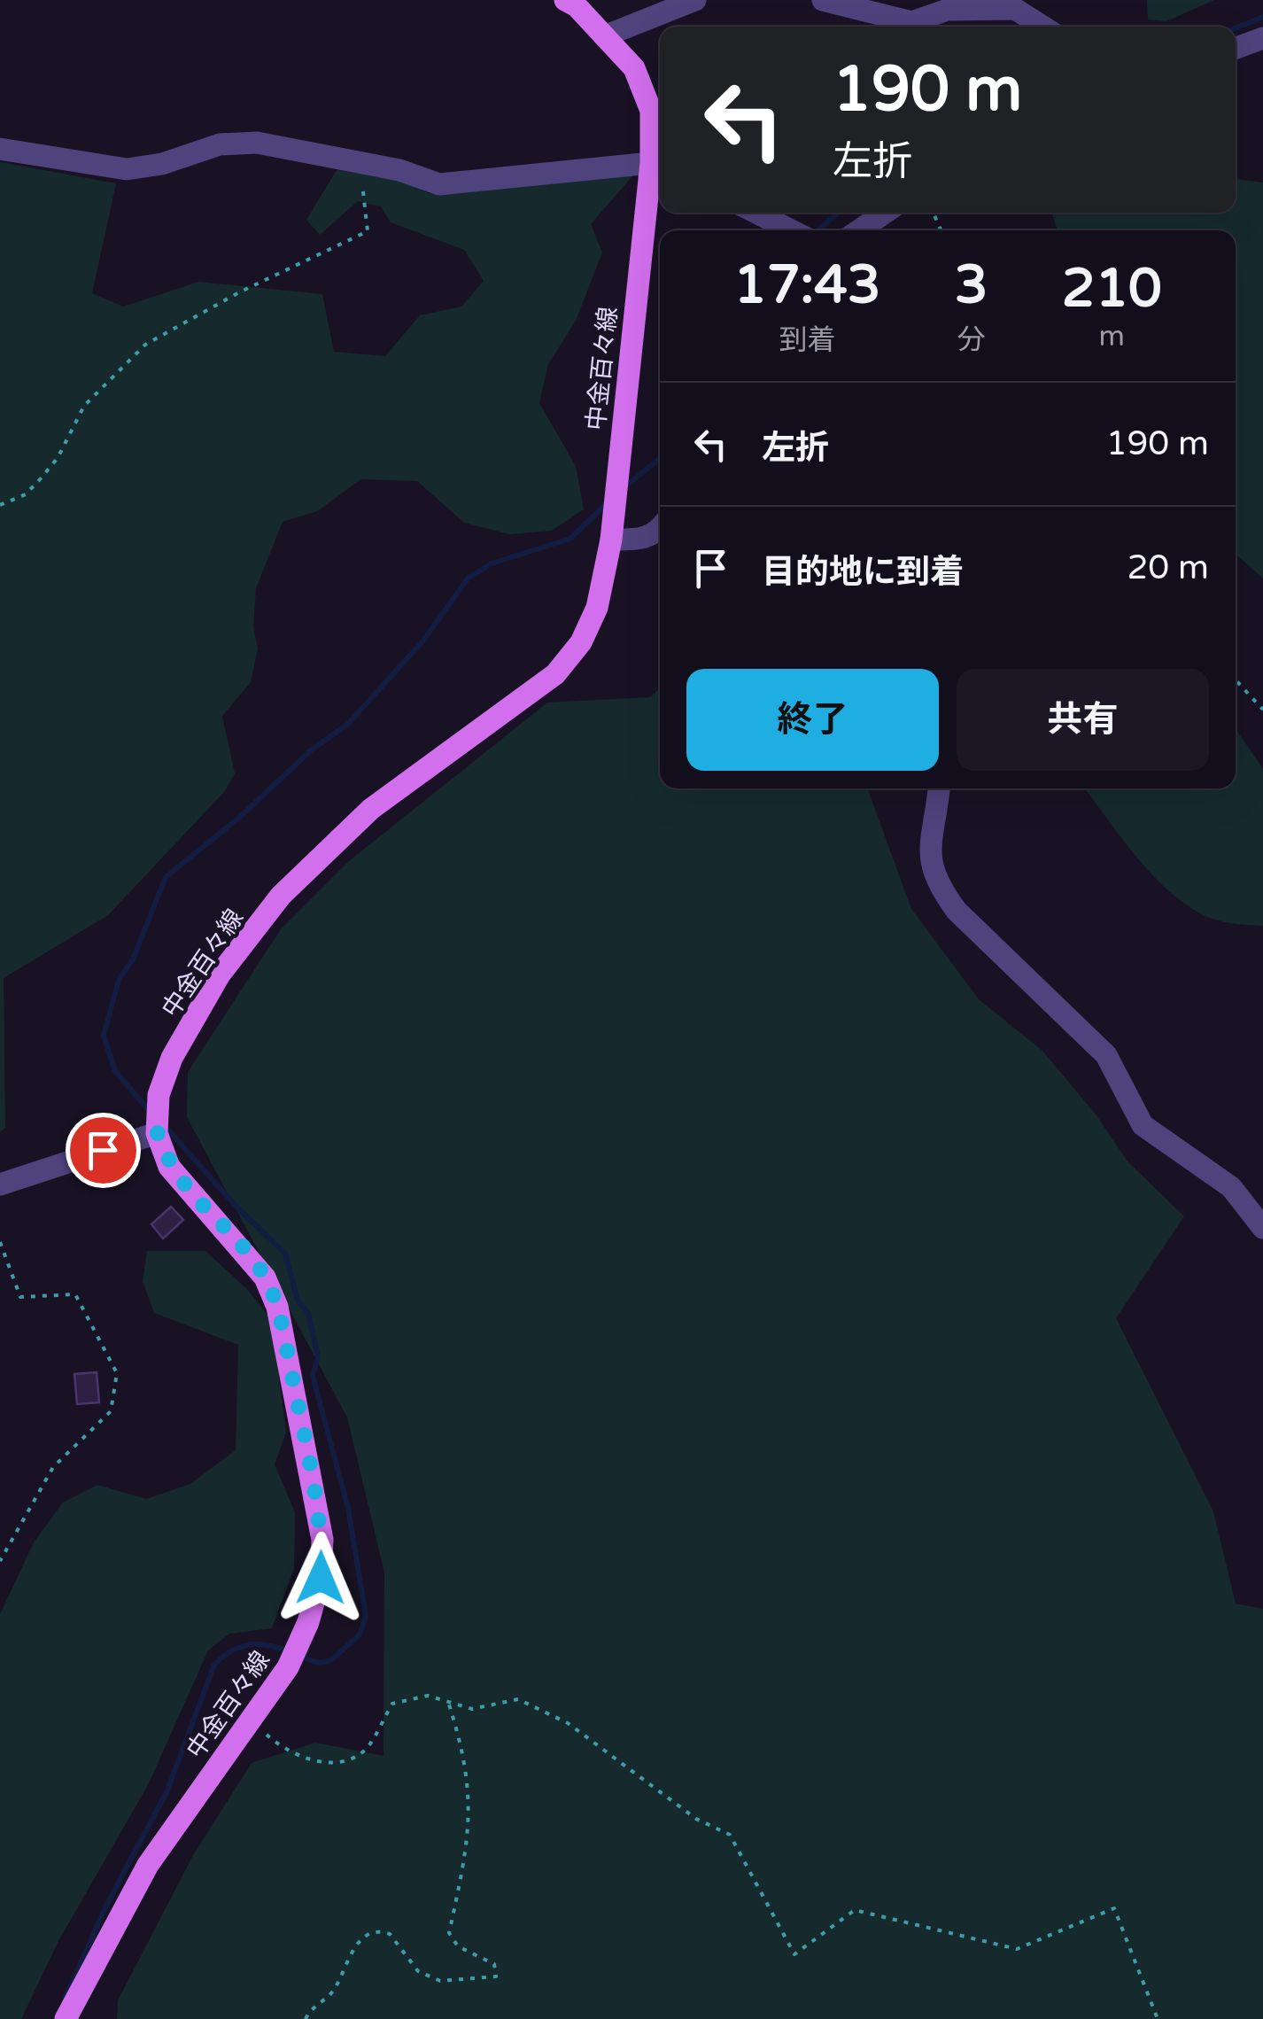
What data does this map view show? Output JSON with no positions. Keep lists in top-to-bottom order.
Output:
{
  "streets": {
    "main road": ["中金百々線"]
  },
  "page": {
    "turn": ["190 m", "左折"],
    "eta": [
      "17:43",
      "到着",
      "3",
      "分",
      "210",
      "m"
    ],
    "list": [
      {
        "name": "左折",
        "value": "190 m"
      },
      {
        "name": "目的地に到着",
        "value": "20 m"
      }
    ],
    "buttons": ["終了", "共有"]
  }
}
